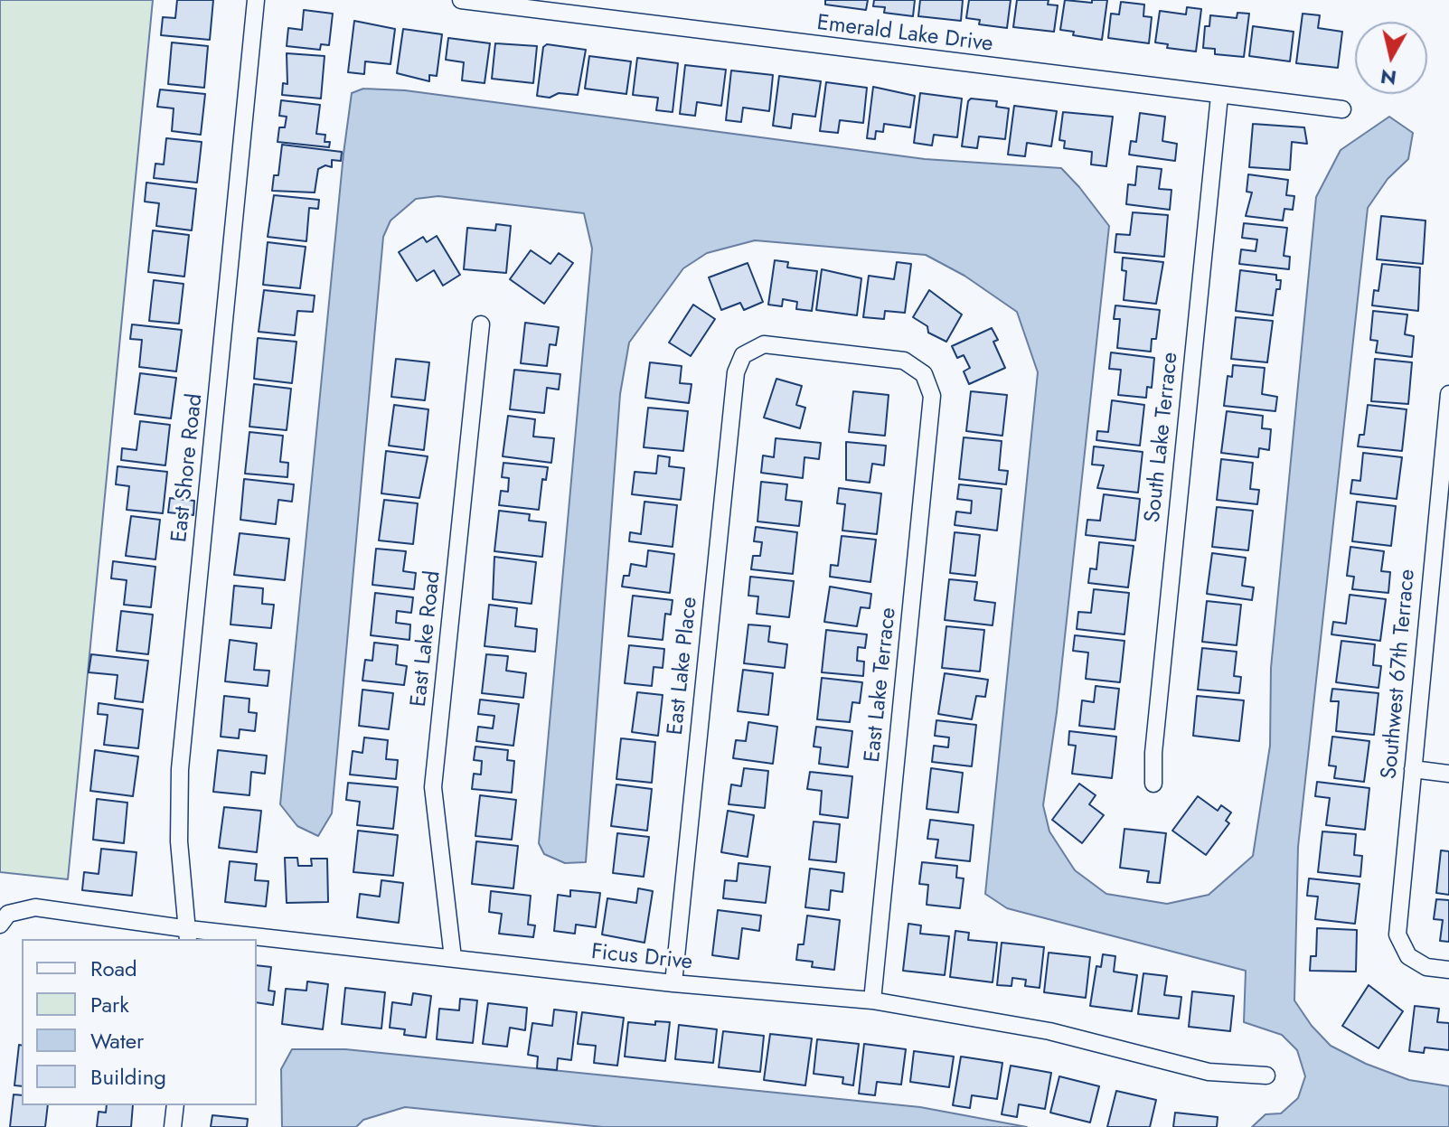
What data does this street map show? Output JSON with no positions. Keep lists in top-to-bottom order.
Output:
{
  "streets": {
    "street": [
      "Emerald Lake Drive",
      "South Lake Terrace",
      "East Shore Road",
      "East Lake Road",
      "East Lake Place",
      "Southwest 67th Terrace",
      "East Lake Terrace",
      "Ficus Drive"
    ]
  },
  "crossings": [
    ["Emerald Lake Drive", "South Lake Terrace"],
    ["East Shore Road", "Ficus Drive"],
    ["East Lake Road", "Ficus Drive"],
    ["East Lake Place", "East Lake Terrace"],
    ["East Lake Place", "Ficus Drive"],
    ["East Lake Terrace", "Ficus Drive"]
  ],
  "legend": [
    "Road",
    "Park",
    "Water",
    "Building"
  ],
  "north": "bottom"
}
